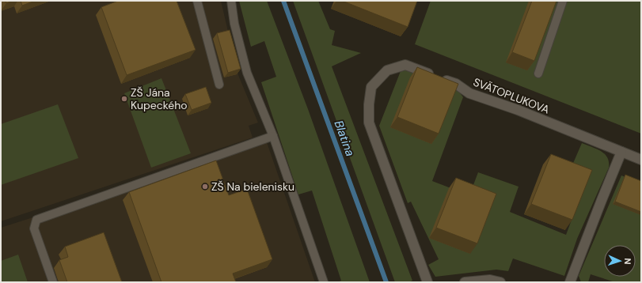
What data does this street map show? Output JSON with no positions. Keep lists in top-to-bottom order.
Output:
{
  "streets": {
    "street": ["SVÄTOPLUKOVA"]
  },
  "water": ["Blatina"],
  "places": ["ZŠ Jána Kupeckého", "ZŠ Na bielenisku"],
  "north": "right"
}
